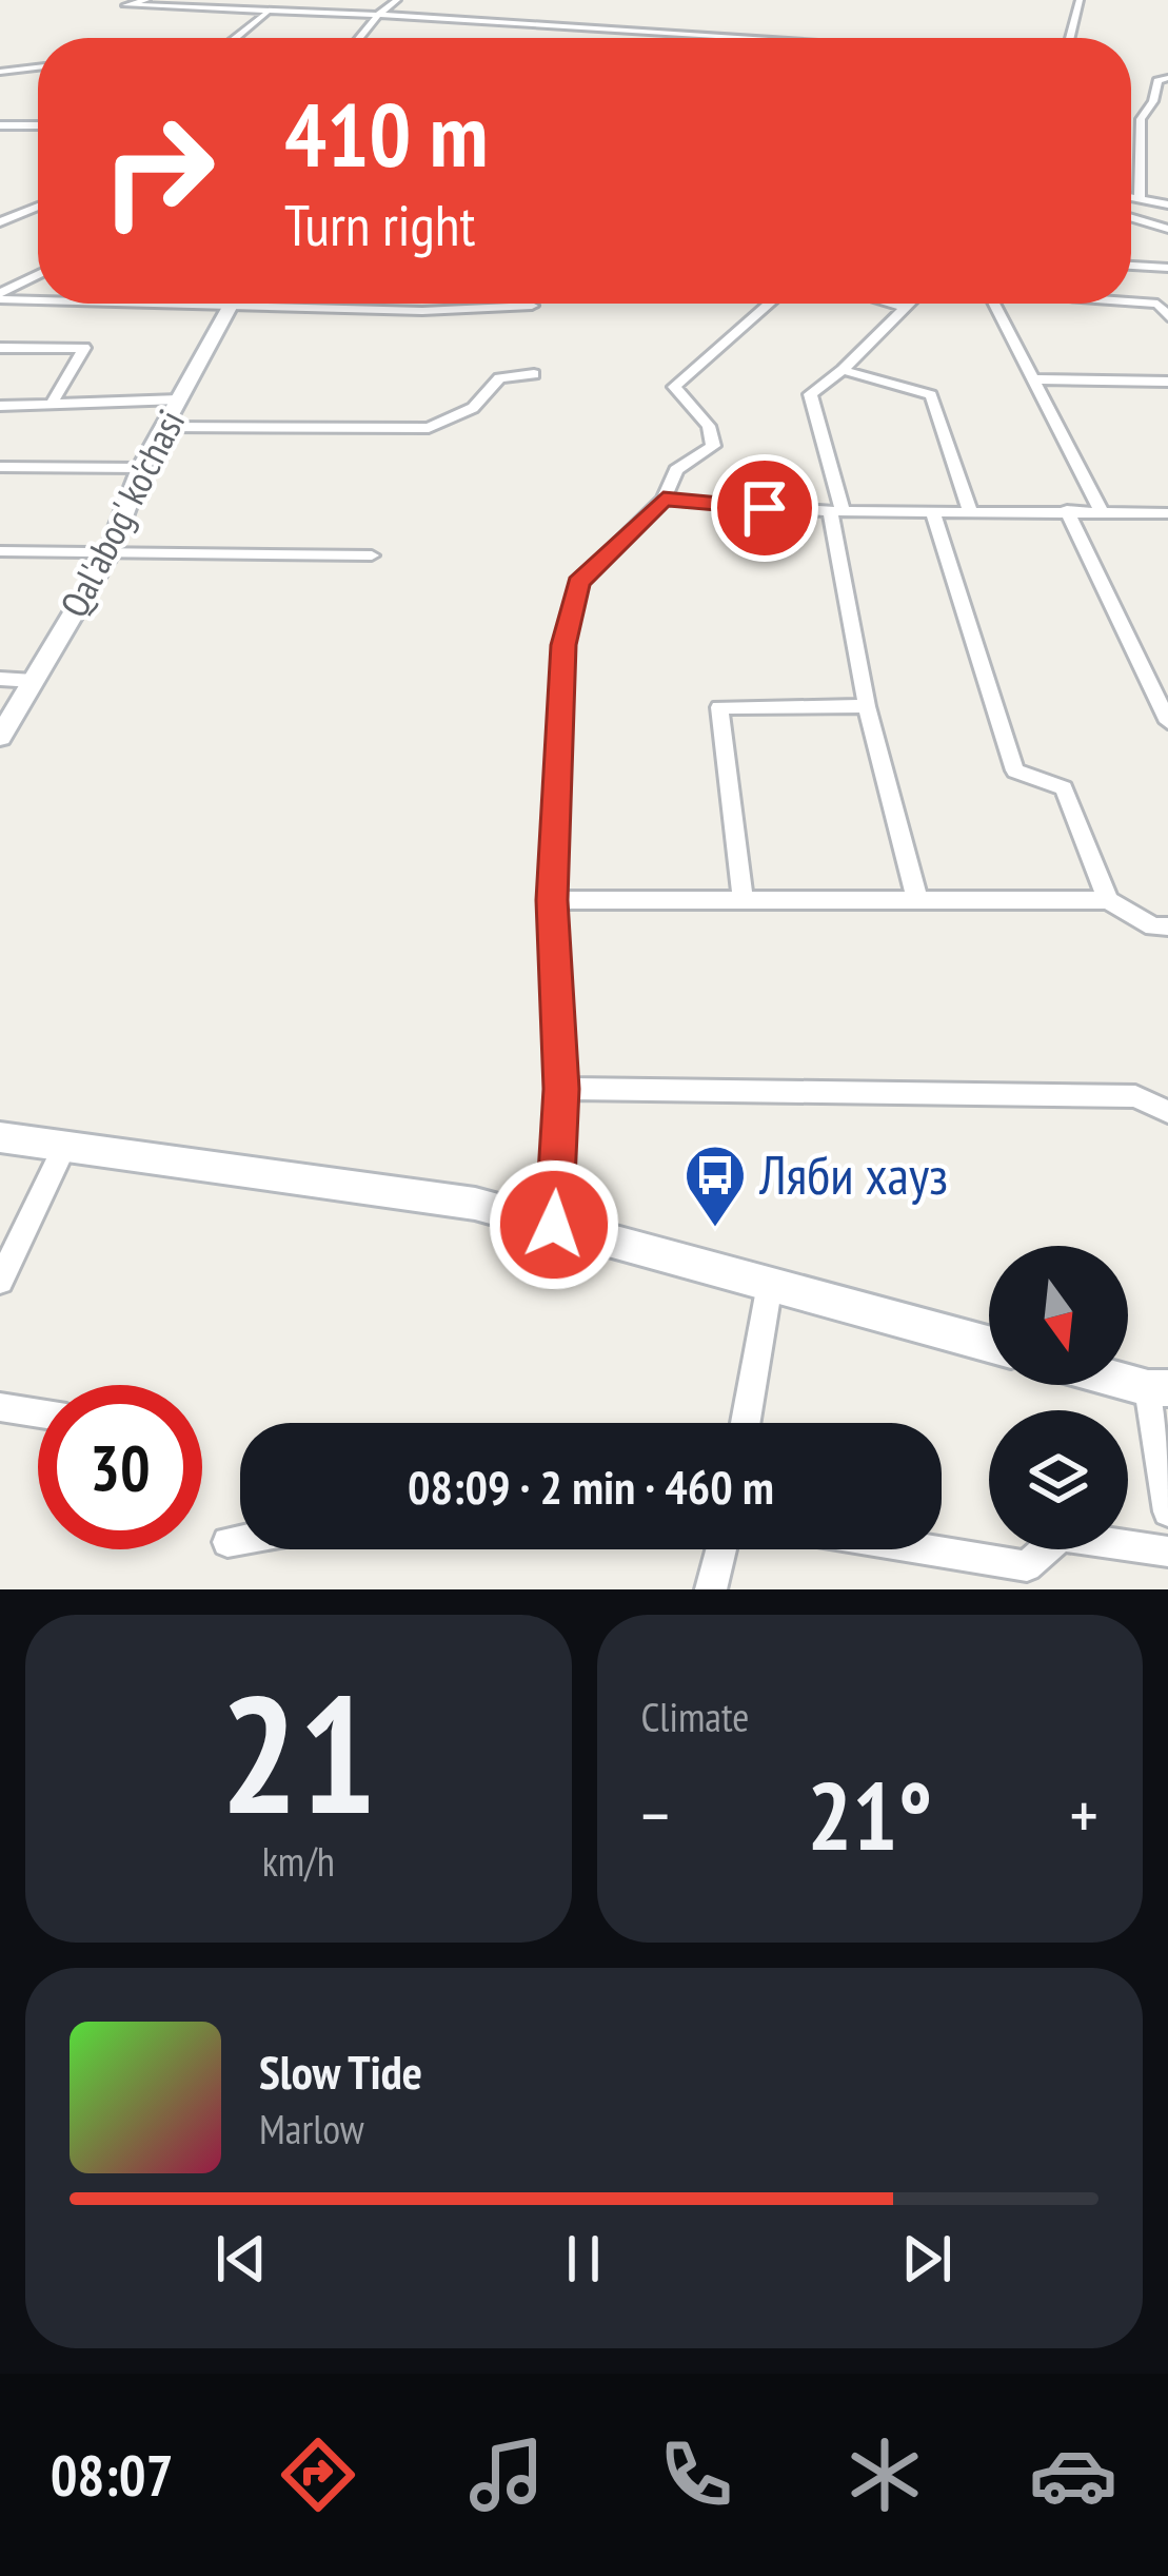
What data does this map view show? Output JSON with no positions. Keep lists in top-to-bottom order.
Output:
{
  "streets": {
    "street": ["Qal'abog' ko'chasi"]
  },
  "places": {
    "bus stop": ["Ляби хауз"]
  },
  "north": "bottom",
  "page": {
    "turn": ["410 m", "Turn right"],
    "limit": "30",
    "trip": "08:09 · 2 min · 460 m",
    "tile": [
      ["21", "km/h"],
      "Climate"
    ],
    "heat": ["−", "21°", "+"],
    "song": ["Slow Tide", "Marlow"],
    "tabs": "08:07"
  }
}
